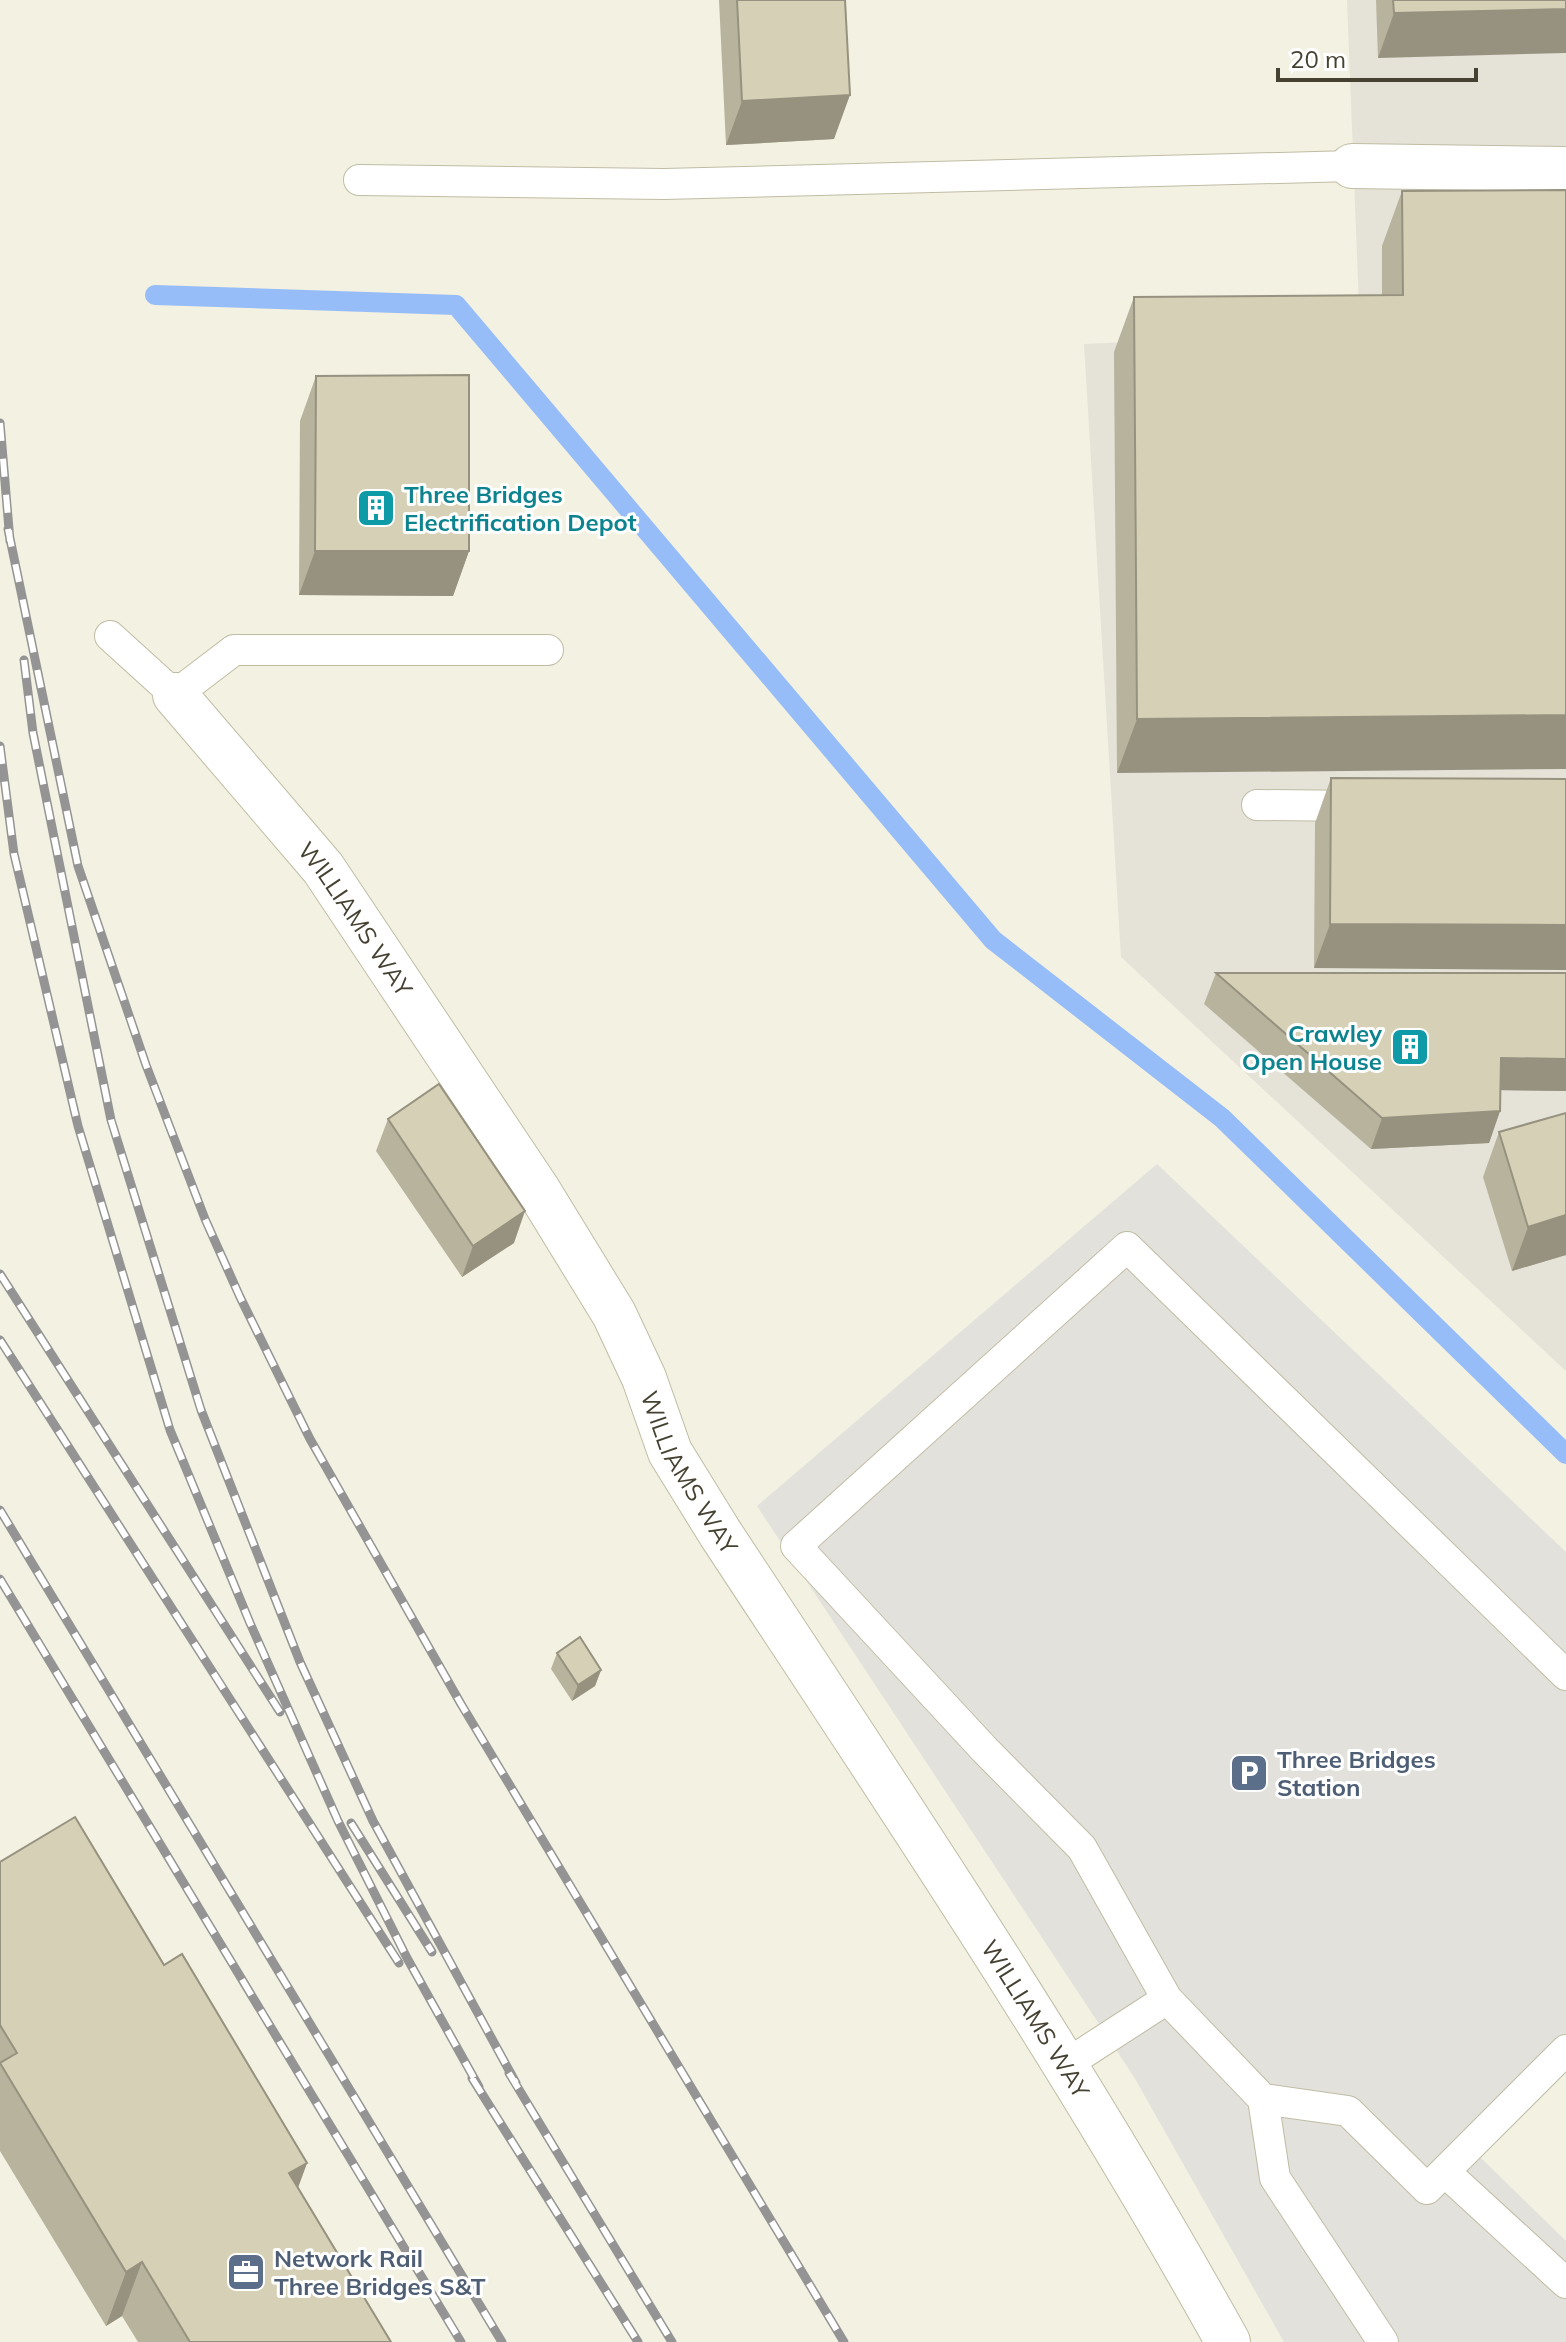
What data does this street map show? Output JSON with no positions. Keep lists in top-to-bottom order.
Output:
{
  "streets": {
    "street": ["WILLIAMS WAY"]
  },
  "places": {
    "building": ["Three Bridges Electrification Depot", "Crawley Open House"],
    "parking": ["Three Bridges Station"],
    "office": ["Network Rail Three Bridges S&T"]
  },
  "scale_bar": "20 m"
}
